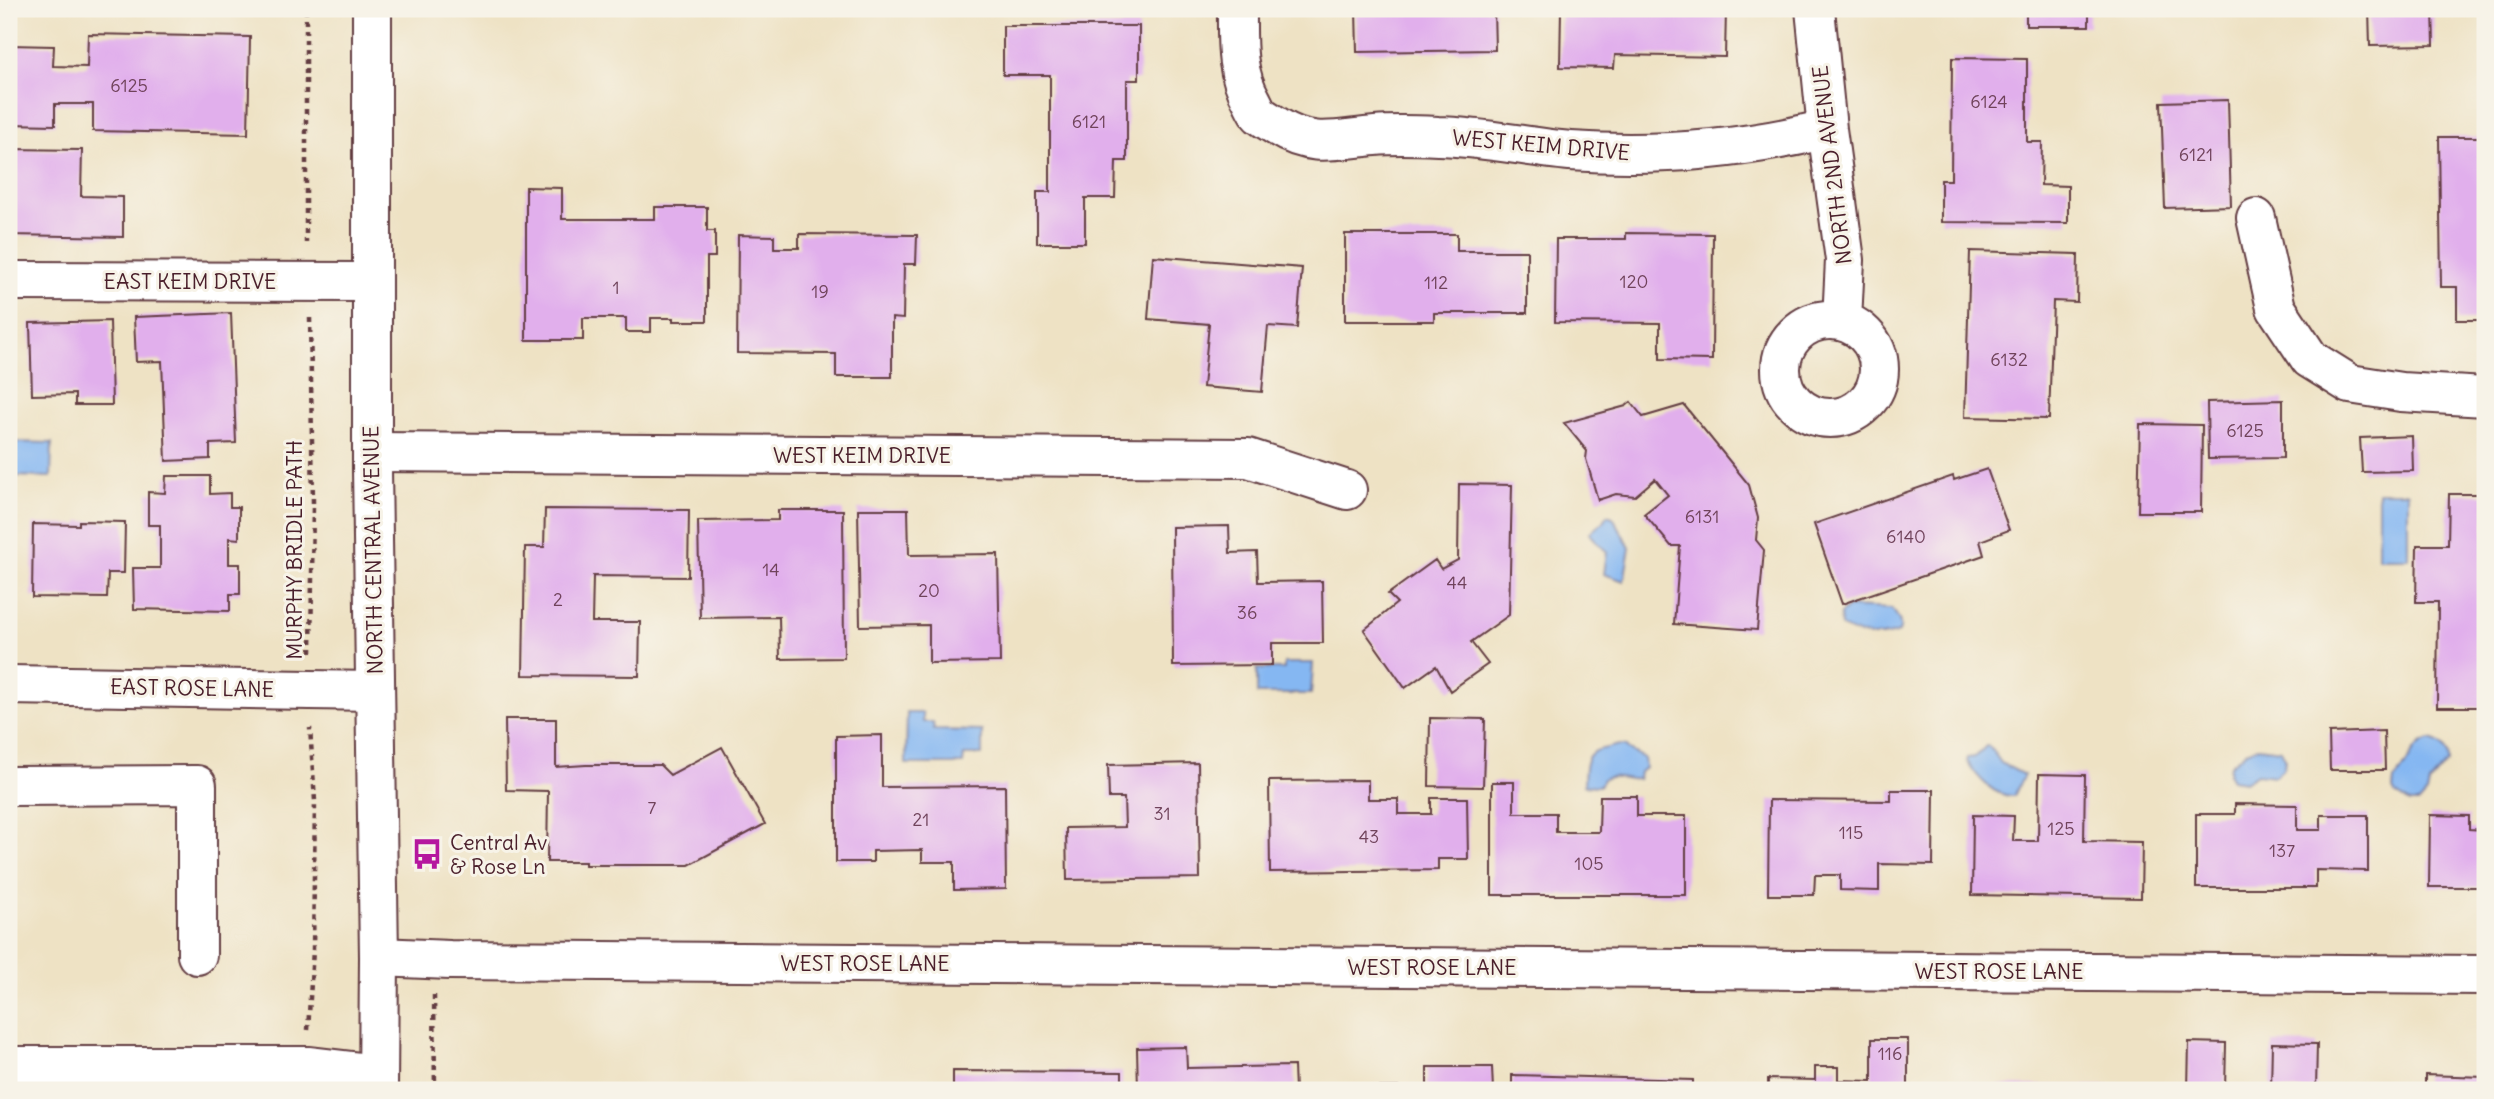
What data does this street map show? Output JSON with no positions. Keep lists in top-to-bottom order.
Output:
{
  "streets": {
    "street": [
      "WEST KEIM DRIVE",
      "NORTH 2ND AVENUE",
      "EAST KEIM DRIVE",
      "NORTH CENTRAL AVENUE",
      "EAST ROSE LANE",
      "WEST ROSE LANE"
    ],
    "path": ["MURPHY BRIDLE PATH"]
  },
  "crossings": [
    ["WEST KEIM DRIVE", "NORTH 2ND AVENUE"],
    ["WEST KEIM DRIVE", "NORTH CENTRAL AVENUE"],
    ["EAST KEIM DRIVE", "MURPHY BRIDLE PATH"],
    ["EAST KEIM DRIVE", "NORTH CENTRAL AVENUE"],
    ["MURPHY BRIDLE PATH", "EAST ROSE LANE"],
    ["NORTH CENTRAL AVENUE", "EAST ROSE LANE"],
    ["NORTH CENTRAL AVENUE", "WEST ROSE LANE"]
  ],
  "places": {
    "bus stop": ["Central Av & Rose Ln"]
  },
  "house_numbers": [
    "6125",
    "6124",
    "6121",
    "6121",
    "120",
    "112",
    "1",
    "19",
    "6132",
    "6125",
    "6131",
    "6140",
    "14",
    "44",
    "20",
    "2",
    "36",
    "7",
    "31",
    "21",
    "125",
    "115",
    "43",
    "137",
    "105",
    "116"
  ]
}
